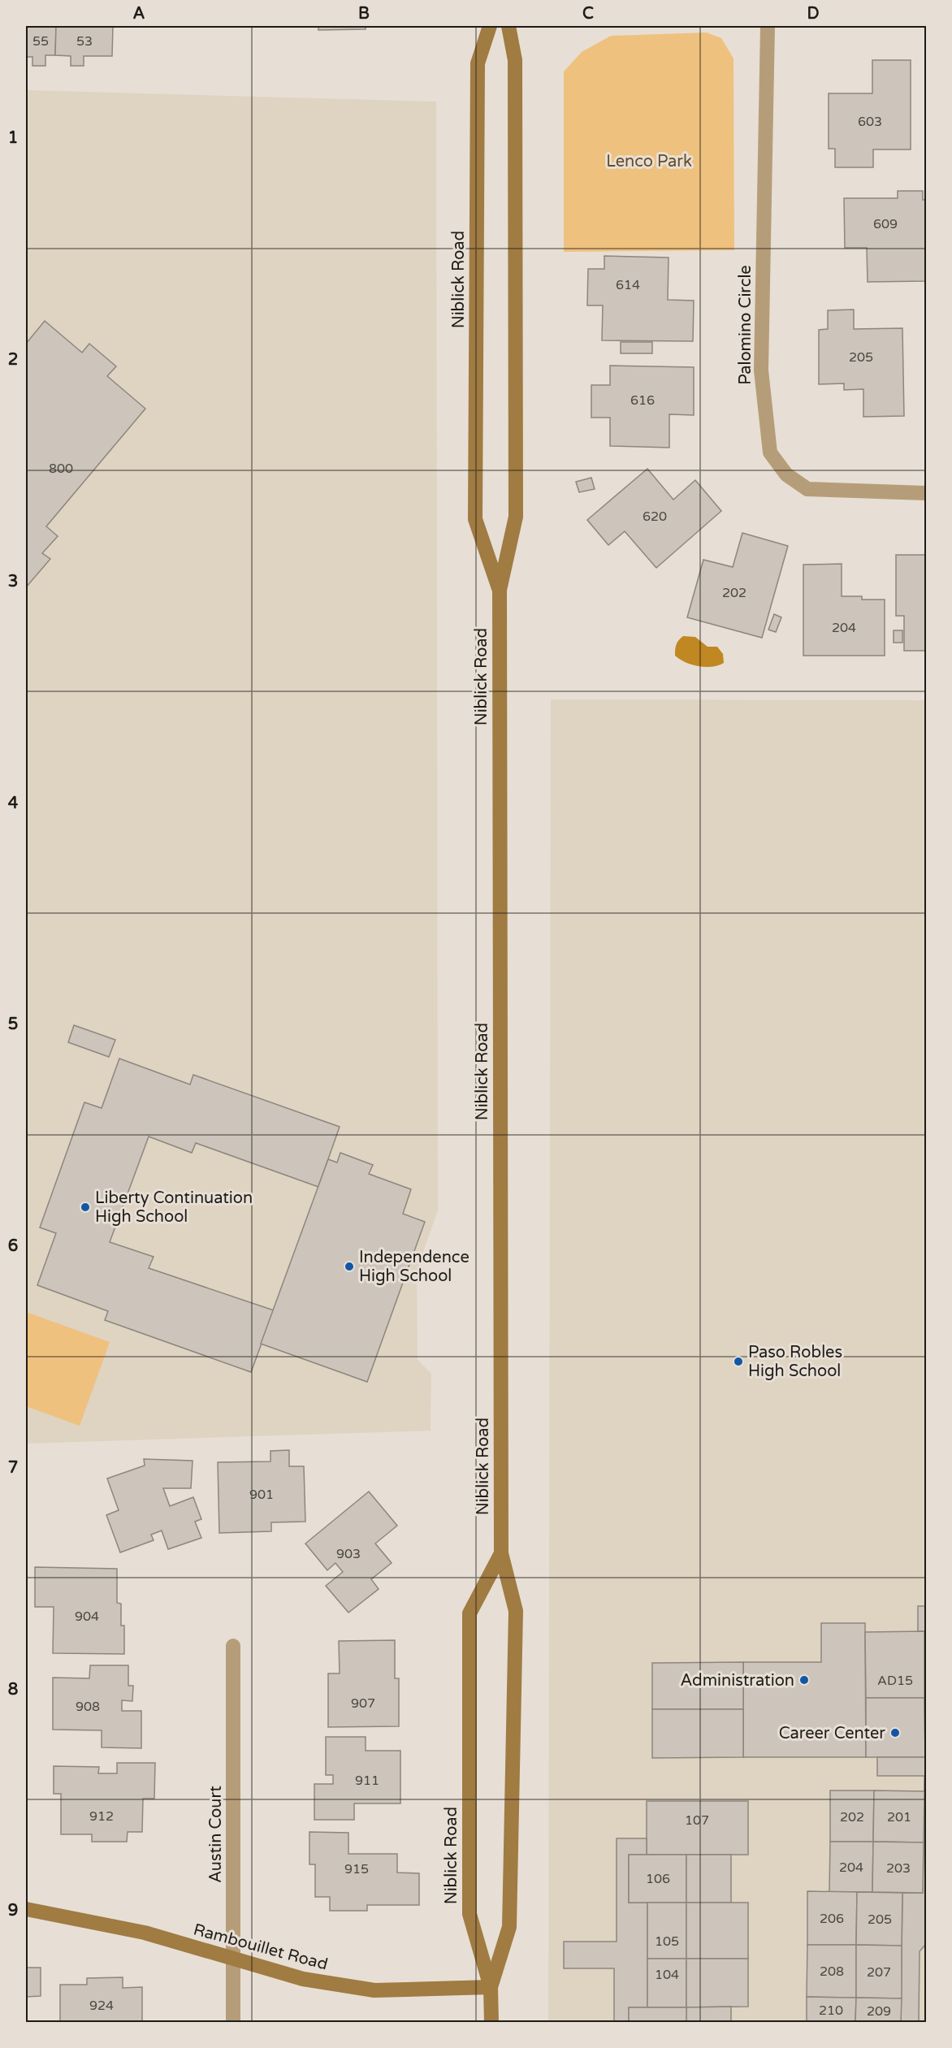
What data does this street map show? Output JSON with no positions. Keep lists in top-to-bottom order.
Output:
{
  "streets": {
    "main road": ["Niblick Road", "Rambouillet Road"],
    "street": ["Palomino Circle", "Austin Court"]
  },
  "crossings": [
    ["Niblick Road", "Rambouillet Road"],
    ["Austin Court", "Rambouillet Road"]
  ],
  "parks": ["Lenco Park"],
  "places": [
    "Liberty Continuation High School",
    "Independence High School",
    "Paso Robles High School",
    "Administration",
    "Career Center"
  ],
  "house_numbers": [
    "55",
    "53",
    "603",
    "609",
    "614",
    "205",
    "616",
    "800",
    "620",
    "202",
    "204",
    "901",
    "903",
    "904",
    "AD15",
    "907",
    "908",
    "911",
    "912",
    "202",
    "201",
    "107",
    "204",
    "203",
    "915",
    "106",
    "206",
    "205",
    "105",
    "208",
    "207",
    "104",
    "924",
    "210",
    "209"
  ],
  "grid": {
    "columns": [
      "A",
      "B",
      "C",
      "D"
    ],
    "rows": [
      "1",
      "2",
      "3",
      "4",
      "5",
      "6",
      "7",
      "8",
      "9"
    ]
  }
}
